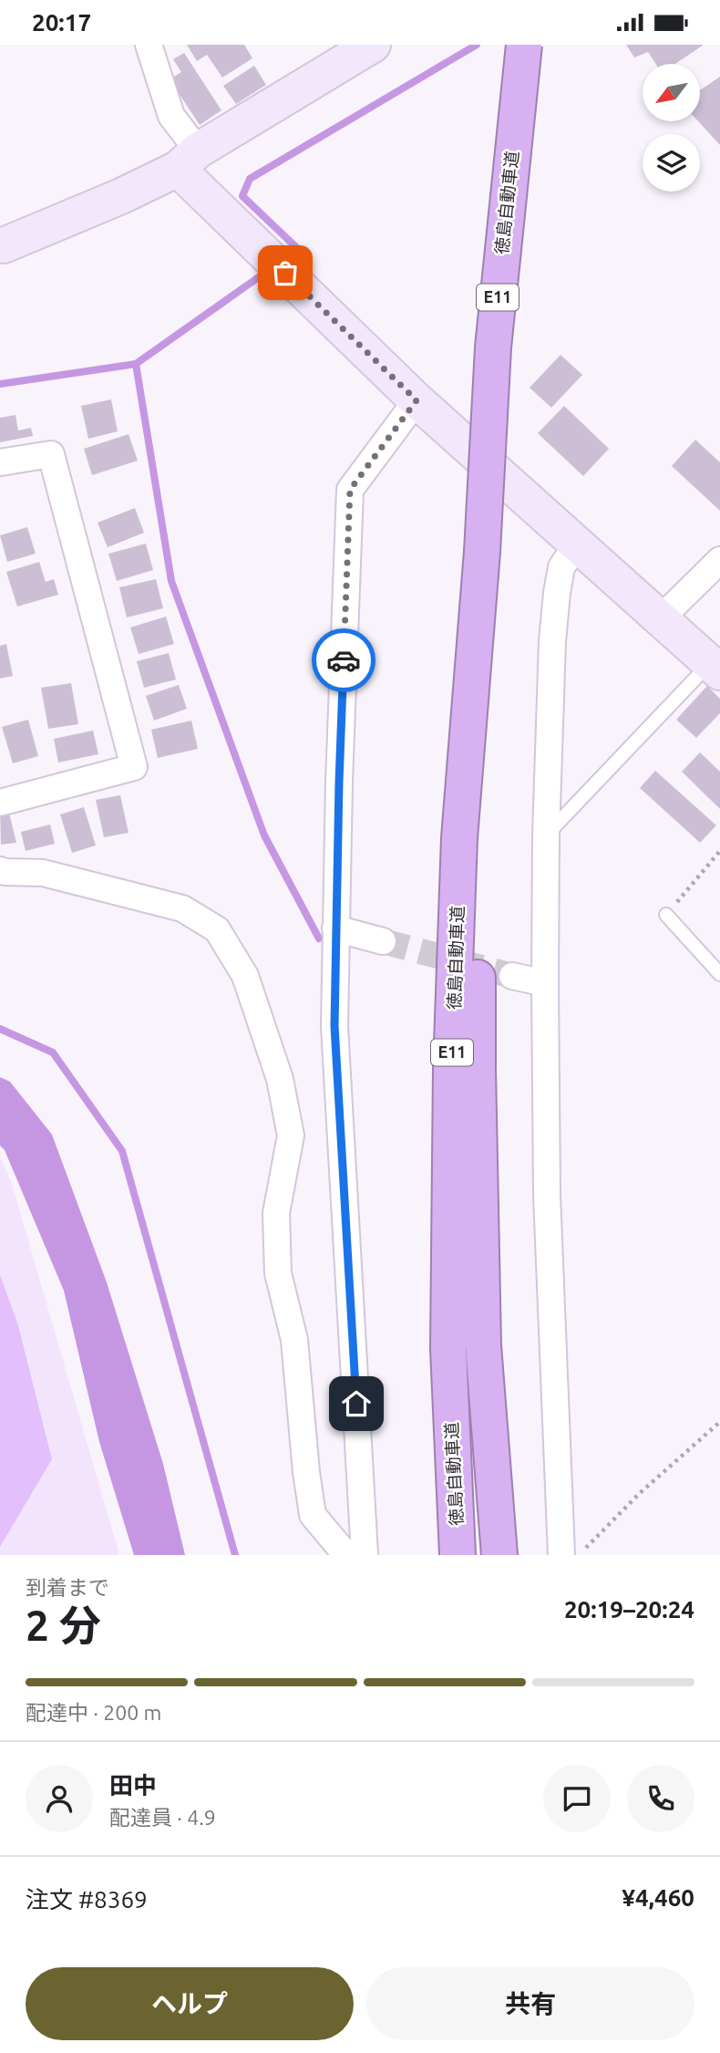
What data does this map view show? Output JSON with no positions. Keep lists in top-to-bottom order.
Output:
{
  "streets": {
    "highway": ["徳島自動車道", "E11"]
  },
  "north": "bottom left",
  "page": {
    "status": "20:17",
    "heading": ["2 分", "到着まで", "20:19–20:24"],
    "panel": [
      "田中",
      "配達員 · 4.9",
      "注文 #8369",
      "¥4,460"
    ],
    "bar": "配達中 · 200 m",
    "buttons": ["ヘルプ", "共有"]
  }
}
